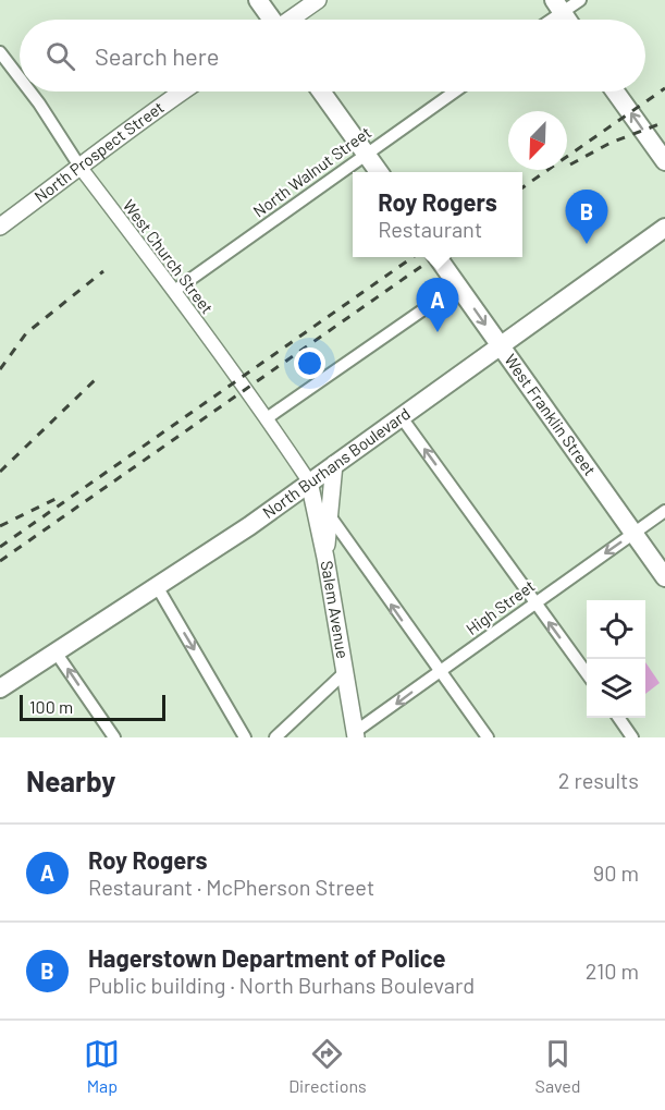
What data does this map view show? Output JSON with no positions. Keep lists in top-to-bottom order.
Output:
{
  "streets": {
    "main road": [
      "North Prospect Street",
      "West Franklin Street",
      "North Burhans Boulevard",
      "Salem Avenue"
    ],
    "street": ["North Walnut Street", "West Church Street", "High Street"]
  },
  "crossings": [
    ["North Prospect Street", "West Church Street"],
    ["North Walnut Street", "West Church Street"],
    ["West Church Street", "North Burhans Boulevard"],
    ["West Church Street", "Salem Avenue"],
    ["West Franklin Street", "North Burhans Boulevard"],
    ["West Franklin Street", "High Street"],
    ["North Burhans Boulevard", "Salem Avenue"],
    ["High Street", "Salem Avenue"]
  ],
  "one_way": ["High Street"],
  "scale_bar": "100 m",
  "north": "bottom left",
  "page": {
    "search": "Search here",
    "popup": ["Roy Rogers", "Restaurant"],
    "pins": ["B", "A"],
    "scale": "100 m",
    "heading": ["Nearby", "2 results"],
    "list": [
      {
        "mark": "A",
        "name": "Roy Rogers",
        "note": "Restaurant · McPherson Street",
        "value": "90 m"
      },
      {
        "mark": "B",
        "name": "Hagerstown Department of Police",
        "note": "Public building · North Burhans Boulevard",
        "value": "210 m"
      }
    ],
    "nav": ["Map", "Directions", "Saved"]
  }
}
